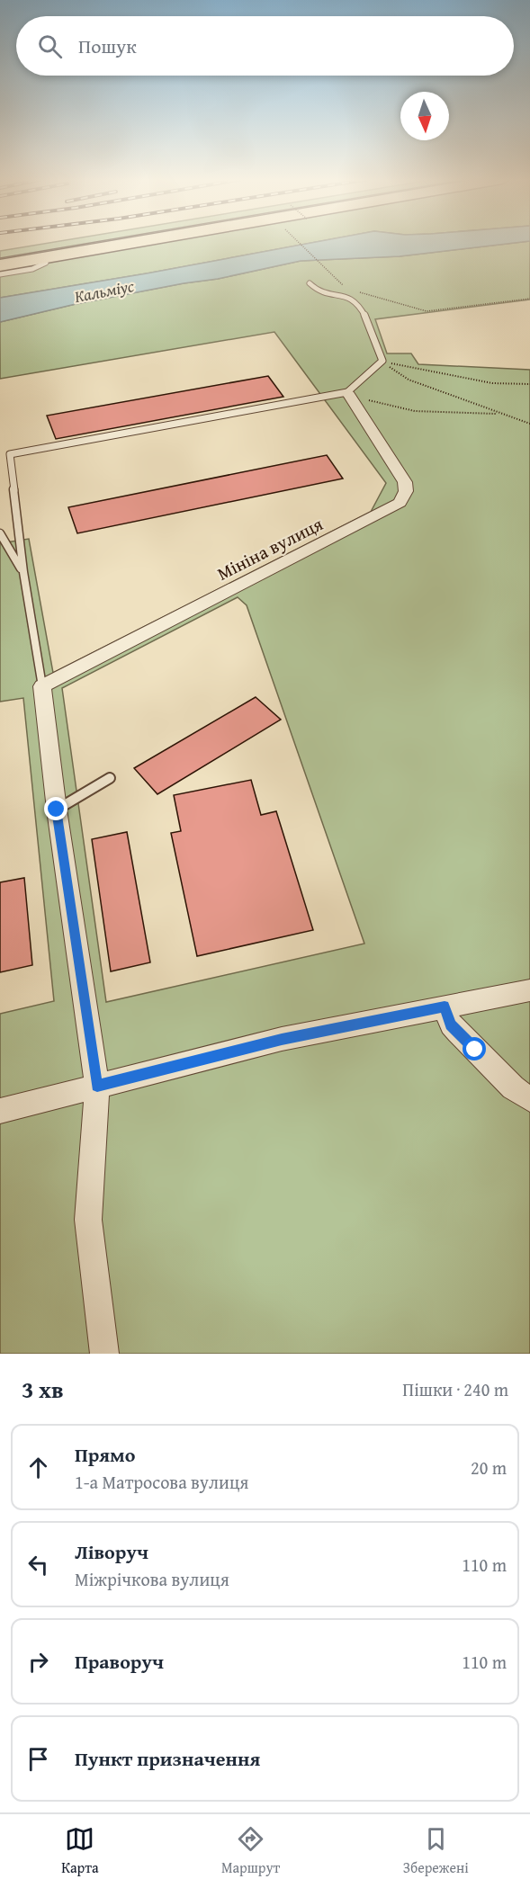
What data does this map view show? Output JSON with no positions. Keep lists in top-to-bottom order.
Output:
{
  "streets": {
    "street": ["Мініна вулиця"]
  },
  "water": ["Кальміус"],
  "north": "bottom",
  "page": {
    "search": "Пошук",
    "heading": ["3 хв", "Пішки · 240 m"],
    "list": [
      ["Прямо", "1-а Матросова вулиця", "20 m"],
      ["Ліворуч", "Міжрічкова вулиця", "110 m"],
      ["Праворуч", "110 m"],
      "Пункт призначення"
    ],
    "nav": ["Карта", "Маршрут", "Збережені"]
  }
}
